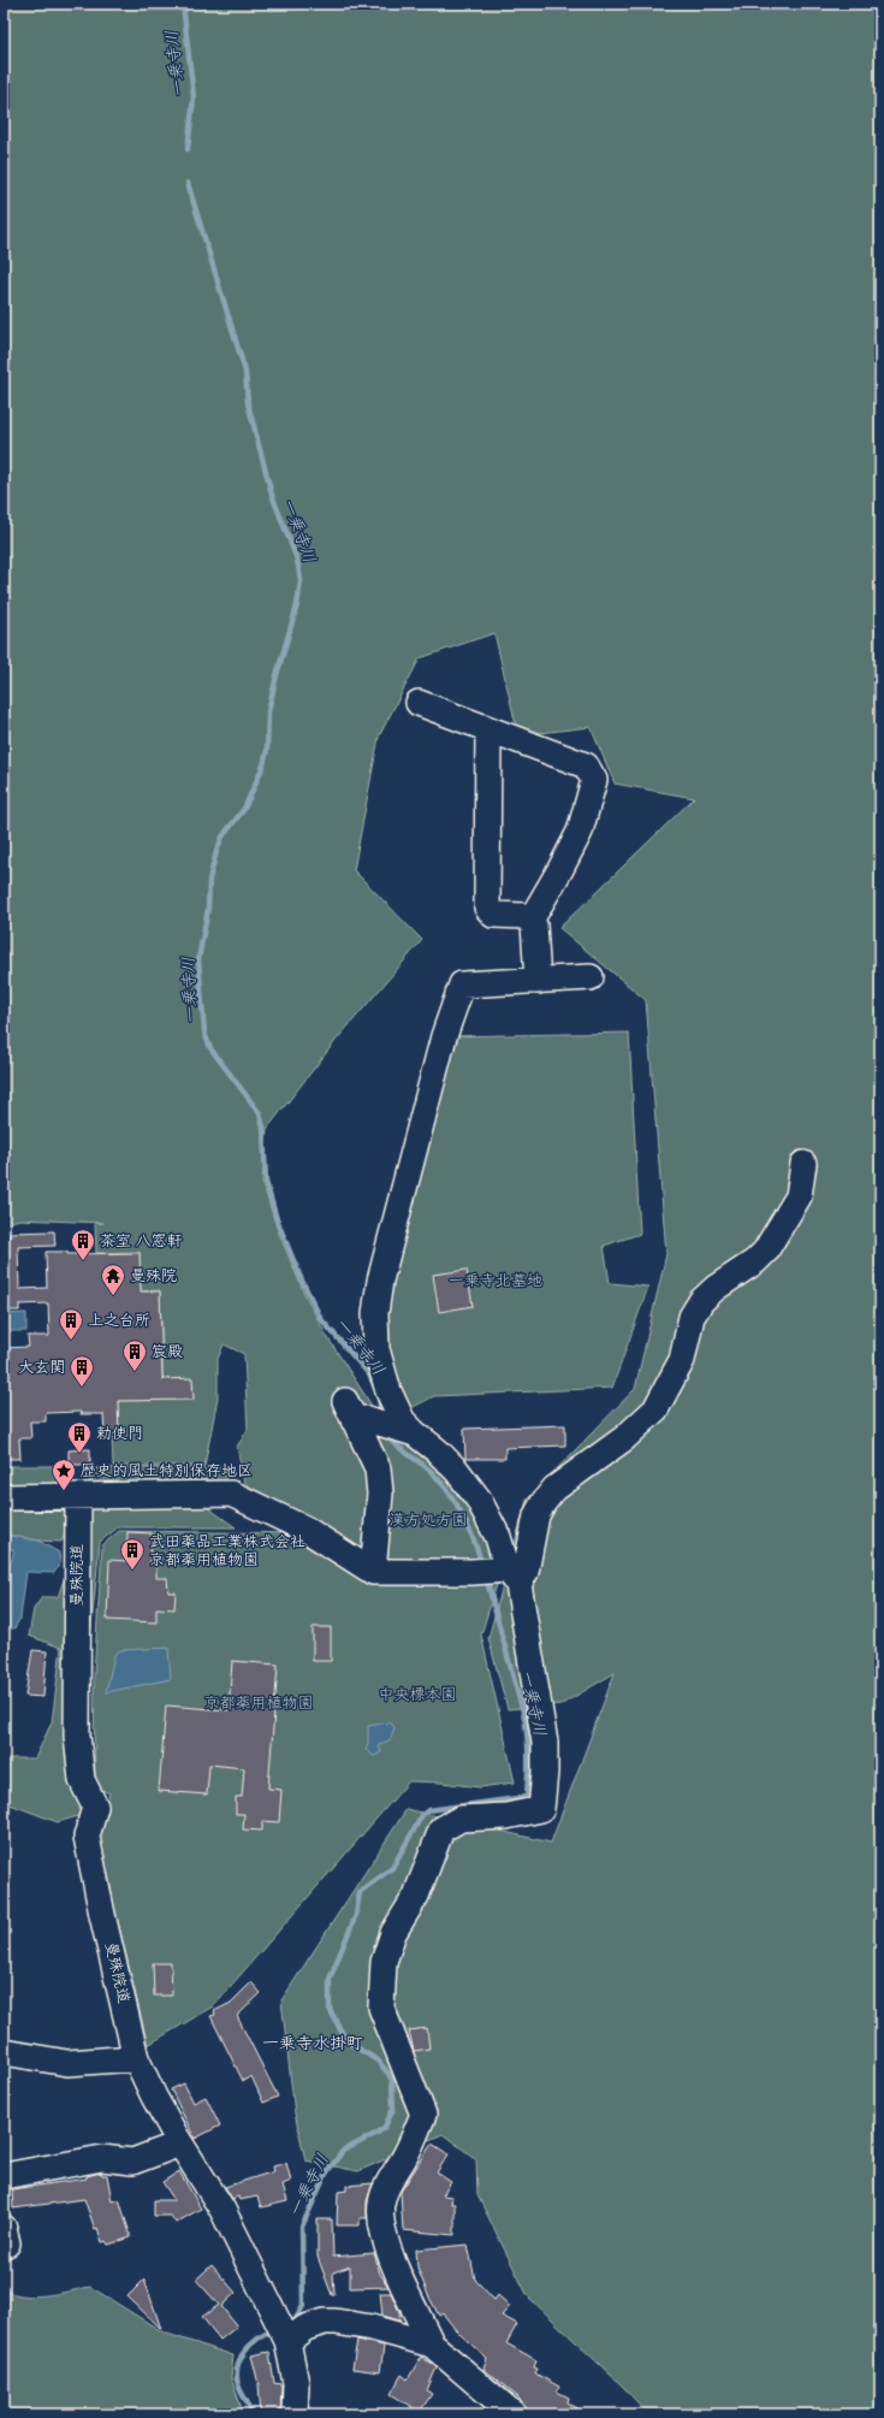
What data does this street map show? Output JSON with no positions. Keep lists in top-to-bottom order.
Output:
{
  "streets": {
    "street": ["曼殊院道"]
  },
  "districts": ["一乗寺水掛町"],
  "water": ["一乗寺川"],
  "parks": [
    "一乗寺北墓地",
    "漢方処方園",
    "中央標本園",
    "京都薬用植物園"
  ],
  "places": {
    "building": [
      "茶室 八窓軒",
      "上之台所",
      "宸殿",
      "大玄関",
      "勅使門",
      "武田薬品工業株式会社 京都薬用植物園"
    ],
    "temple": ["曼殊院"],
    "place": ["歴史的風土特別保存地区"]
  }
}
